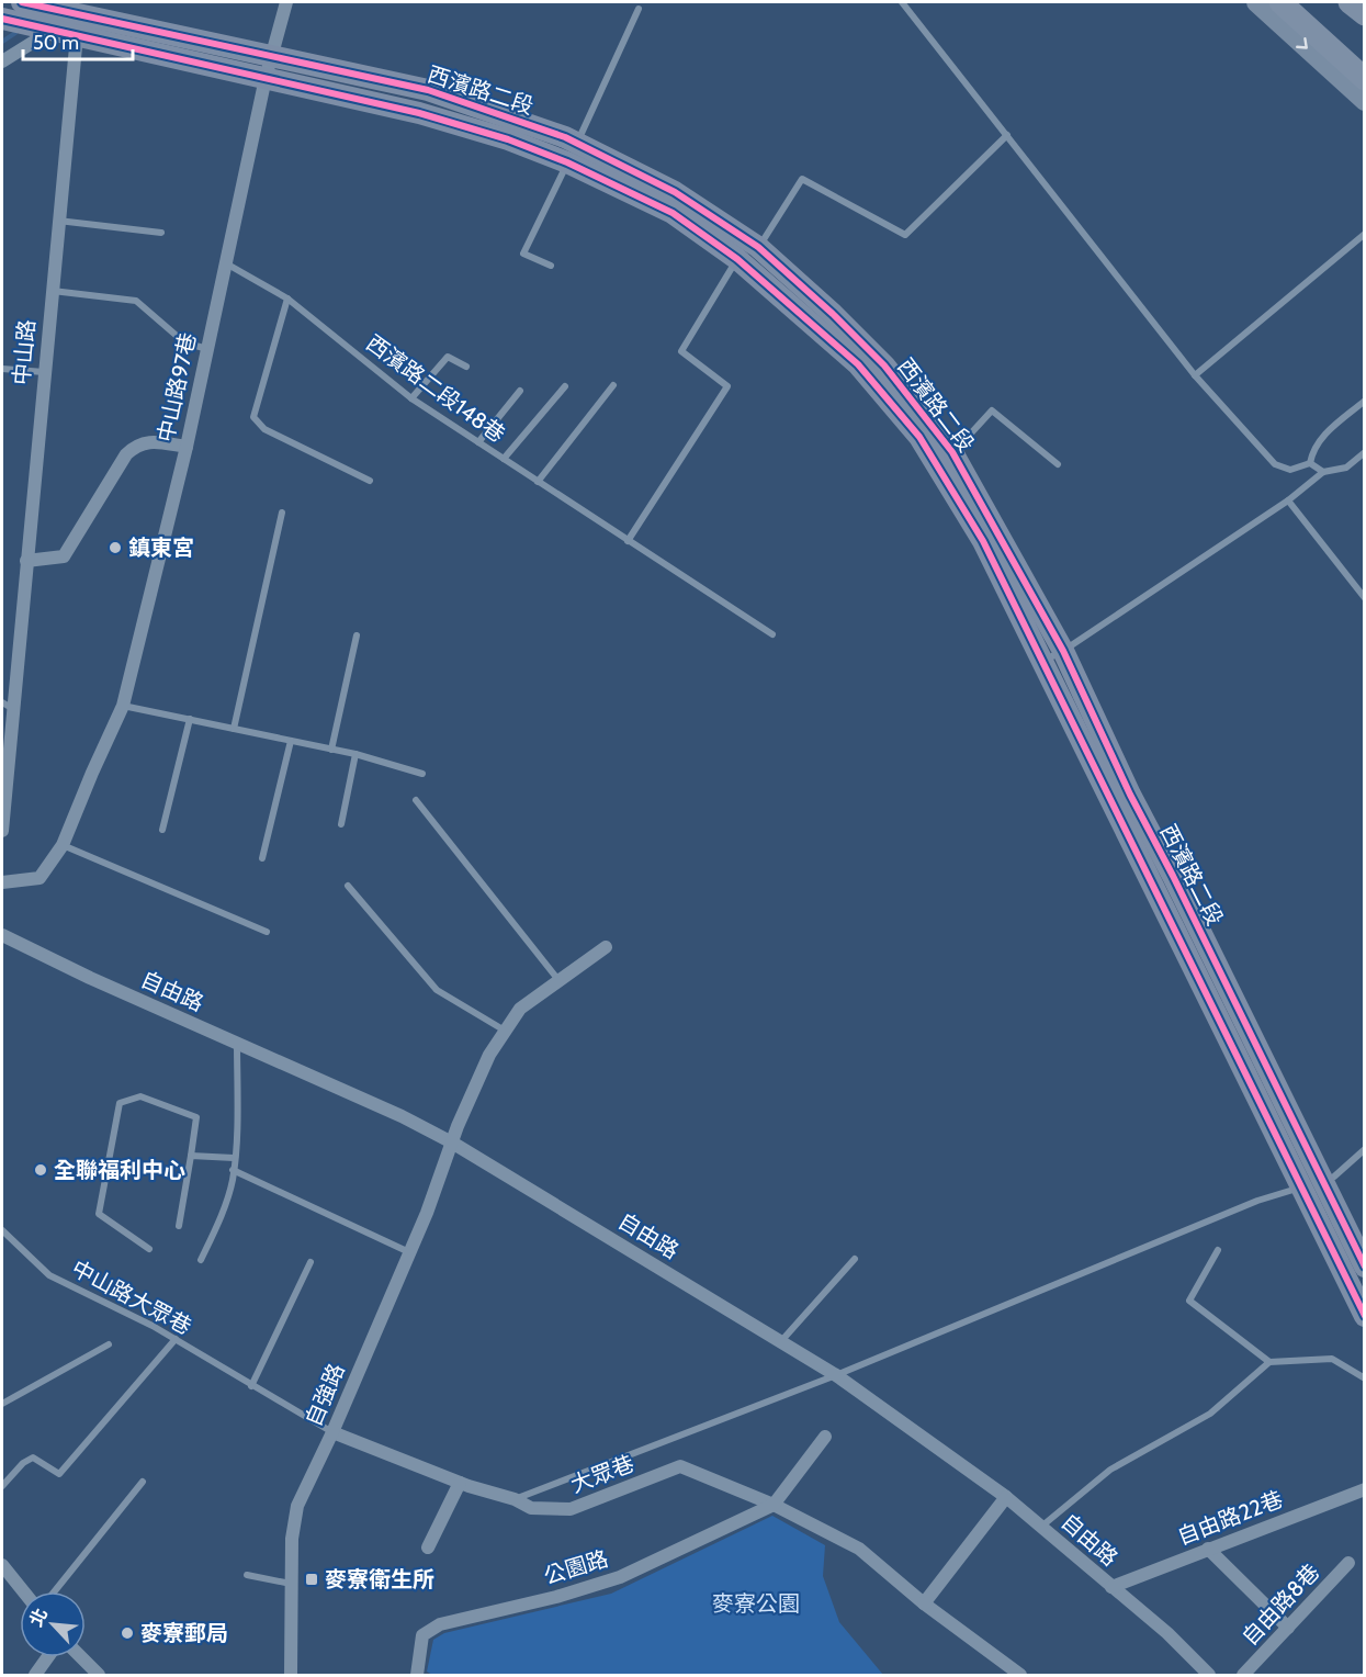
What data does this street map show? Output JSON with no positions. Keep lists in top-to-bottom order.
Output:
{
  "streets": {
    "main road": ["西濱路二段"],
    "street": [
      "中山路",
      "中山路97巷",
      "自由路",
      "自強路",
      "大眾巷",
      "自由路22巷",
      "公園路",
      "自由路8巷"
    ],
    "lane": ["西濱路二段148巷", "中山路大眾巷"]
  },
  "crossings": [
    ["西濱路二段", "中山路"],
    ["西濱路二段", "中山路97巷"],
    ["中山路97巷", "西濱路二段148巷"],
    ["自由路", "自強路"],
    ["自由路", "自由路22巷"],
    ["中山路大眾巷", "自強路"],
    ["中山路大眾巷", "大眾巷"],
    ["自強路", "大眾巷"],
    ["大眾巷", "公園路"]
  ],
  "parks": ["麥寮公園"],
  "places": {
    "other": ["鎮東宮", "全聯福利中心", "麥寮郵局"],
    "transit": ["麥寮衛生所"]
  },
  "scale_bar": "50 m",
  "north": "top left"
}
